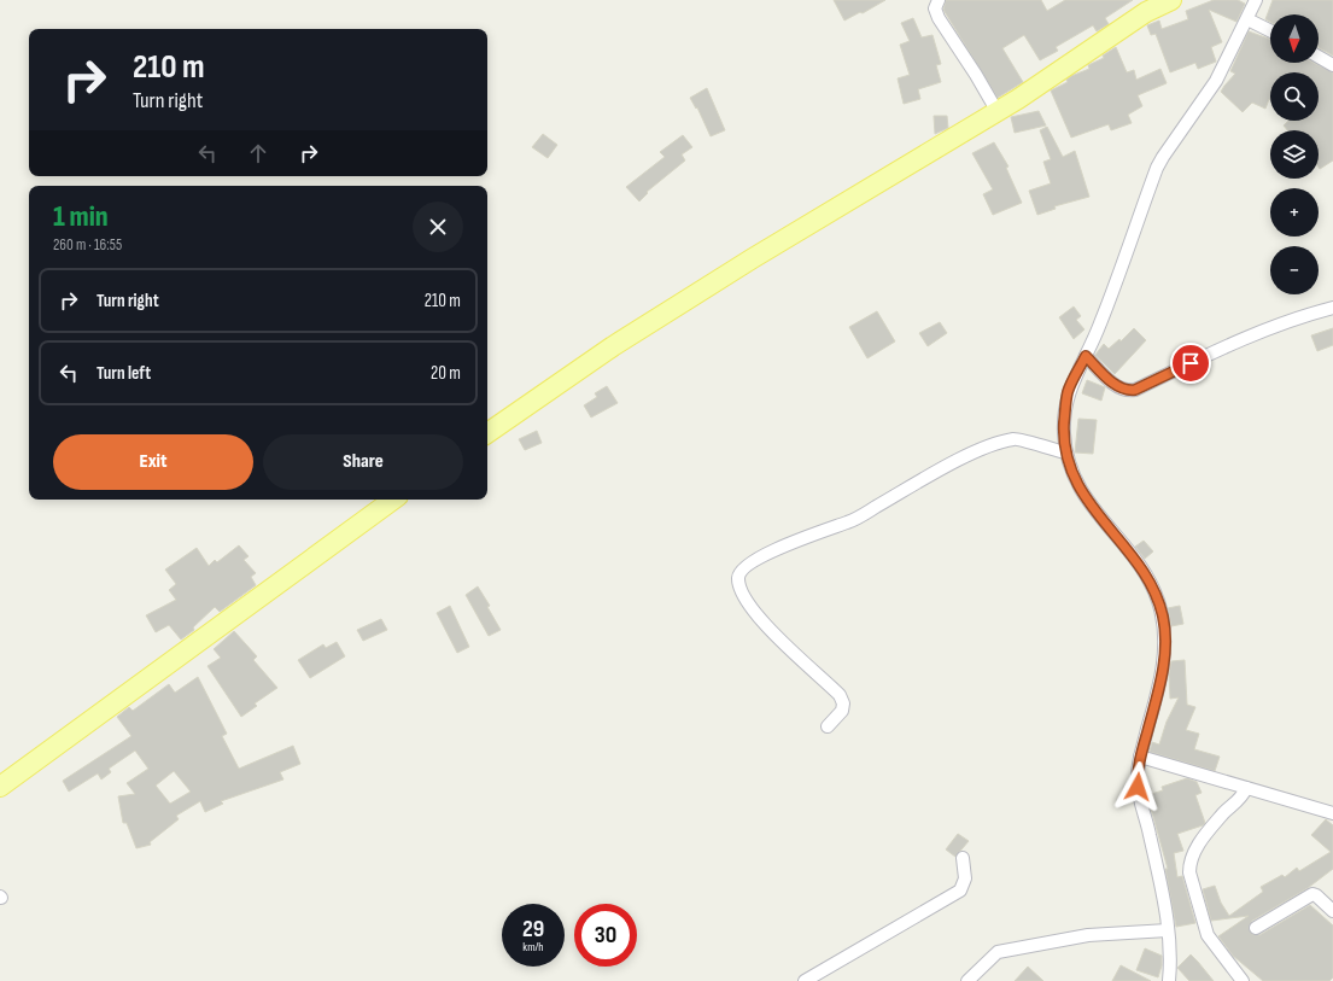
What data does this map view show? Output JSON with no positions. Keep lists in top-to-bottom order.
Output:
{
  "north": "bottom",
  "page": {
    "map_buttons": ["+", "−"],
    "turn": ["210 m", "Turn right"],
    "heading": ["1 min", "260 m · 16:55"],
    "list": [
      {
        "name": "Turn right",
        "value": "210 m"
      },
      {
        "name": "Turn left",
        "value": "20 m"
      }
    ],
    "buttons": ["Exit", "Share"],
    "speed": "29 km/h",
    "limit": "30"
  }
}
